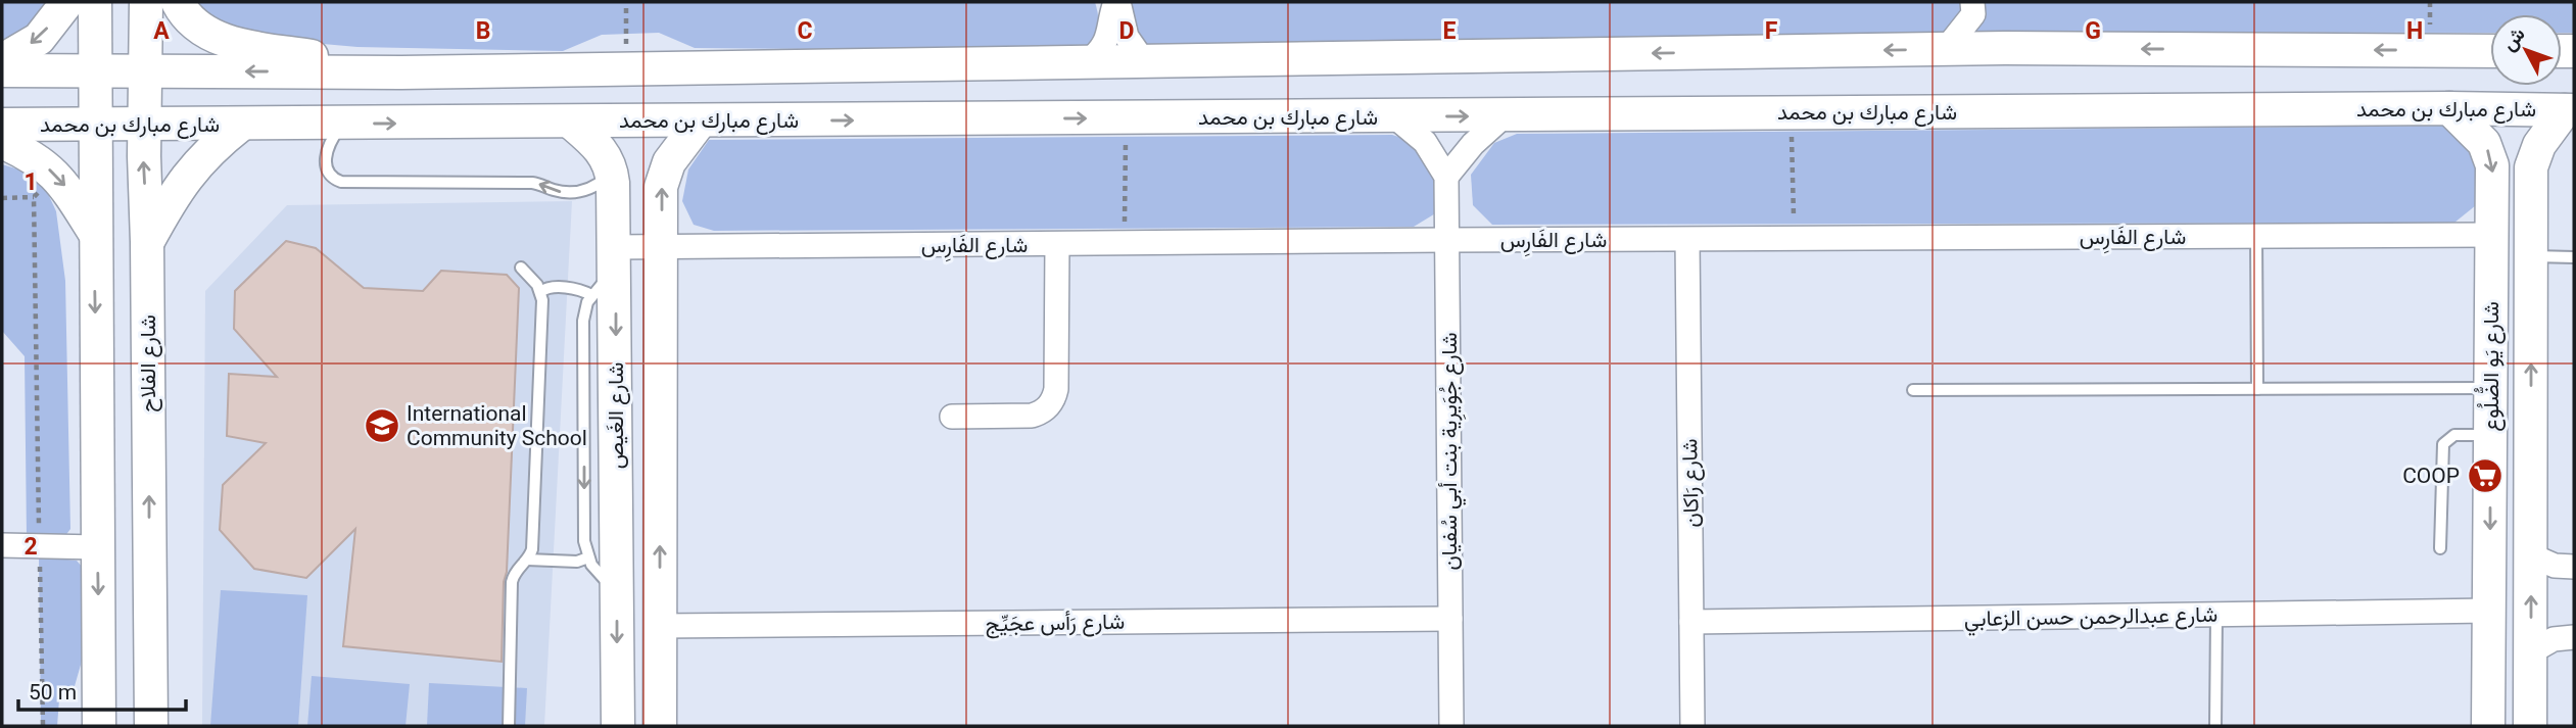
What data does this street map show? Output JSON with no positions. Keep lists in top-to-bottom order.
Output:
{
  "streets": {
    "main road": [
      "شارع مبارك بن محمد",
      "شارع الفلاح",
      "شارع يَو الضُّلُوع",
      "شارع الغَيص"
    ],
    "street": [
      "شارع الفَارِس",
      "شارع جُوَيرِية بنت أبي سُفيان",
      "شارع رَاكان",
      "شارع عبدالرحمن حسن الزعابي",
      "شارع رَأس عجَيِّج"
    ]
  },
  "crossings": [
    ["شارع مبارك بن محمد", "شارع الفلاح"],
    ["شارع مبارك بن محمد", "شارع يَو الضُّلُوع"],
    ["شارع مبارك بن محمد", "شارع الغَيص"],
    ["شارع الفَارِس", "شارع يَو الضُّلُوع"],
    ["شارع الفَارِس", "شارع الغَيص"],
    ["شارع الفَارِس", "شارع جُوَيرِية بنت أبي سُفيان"],
    ["شارع الفَارِس", "شارع رَاكان"],
    ["شارع يَو الضُّلُوع", "شارع عبدالرحمن حسن الزعابي"],
    ["شارع الغَيص", "شارع رَأس عجَيِّج"],
    ["شارع جُوَيرِية بنت أبي سُفيان", "شارع رَأس عجَيِّج"],
    ["شارع رَاكان", "شارع عبدالرحمن حسن الزعابي"]
  ],
  "places": {
    "school or university": ["International Community School"],
    "supermarket": ["COOP"]
  },
  "scale_bar": "50 m",
  "north": "top left",
  "grid": {
    "columns": [
      "A",
      "B",
      "C",
      "D",
      "E",
      "F",
      "G",
      "H"
    ],
    "rows": ["1", "2"]
  }
}
